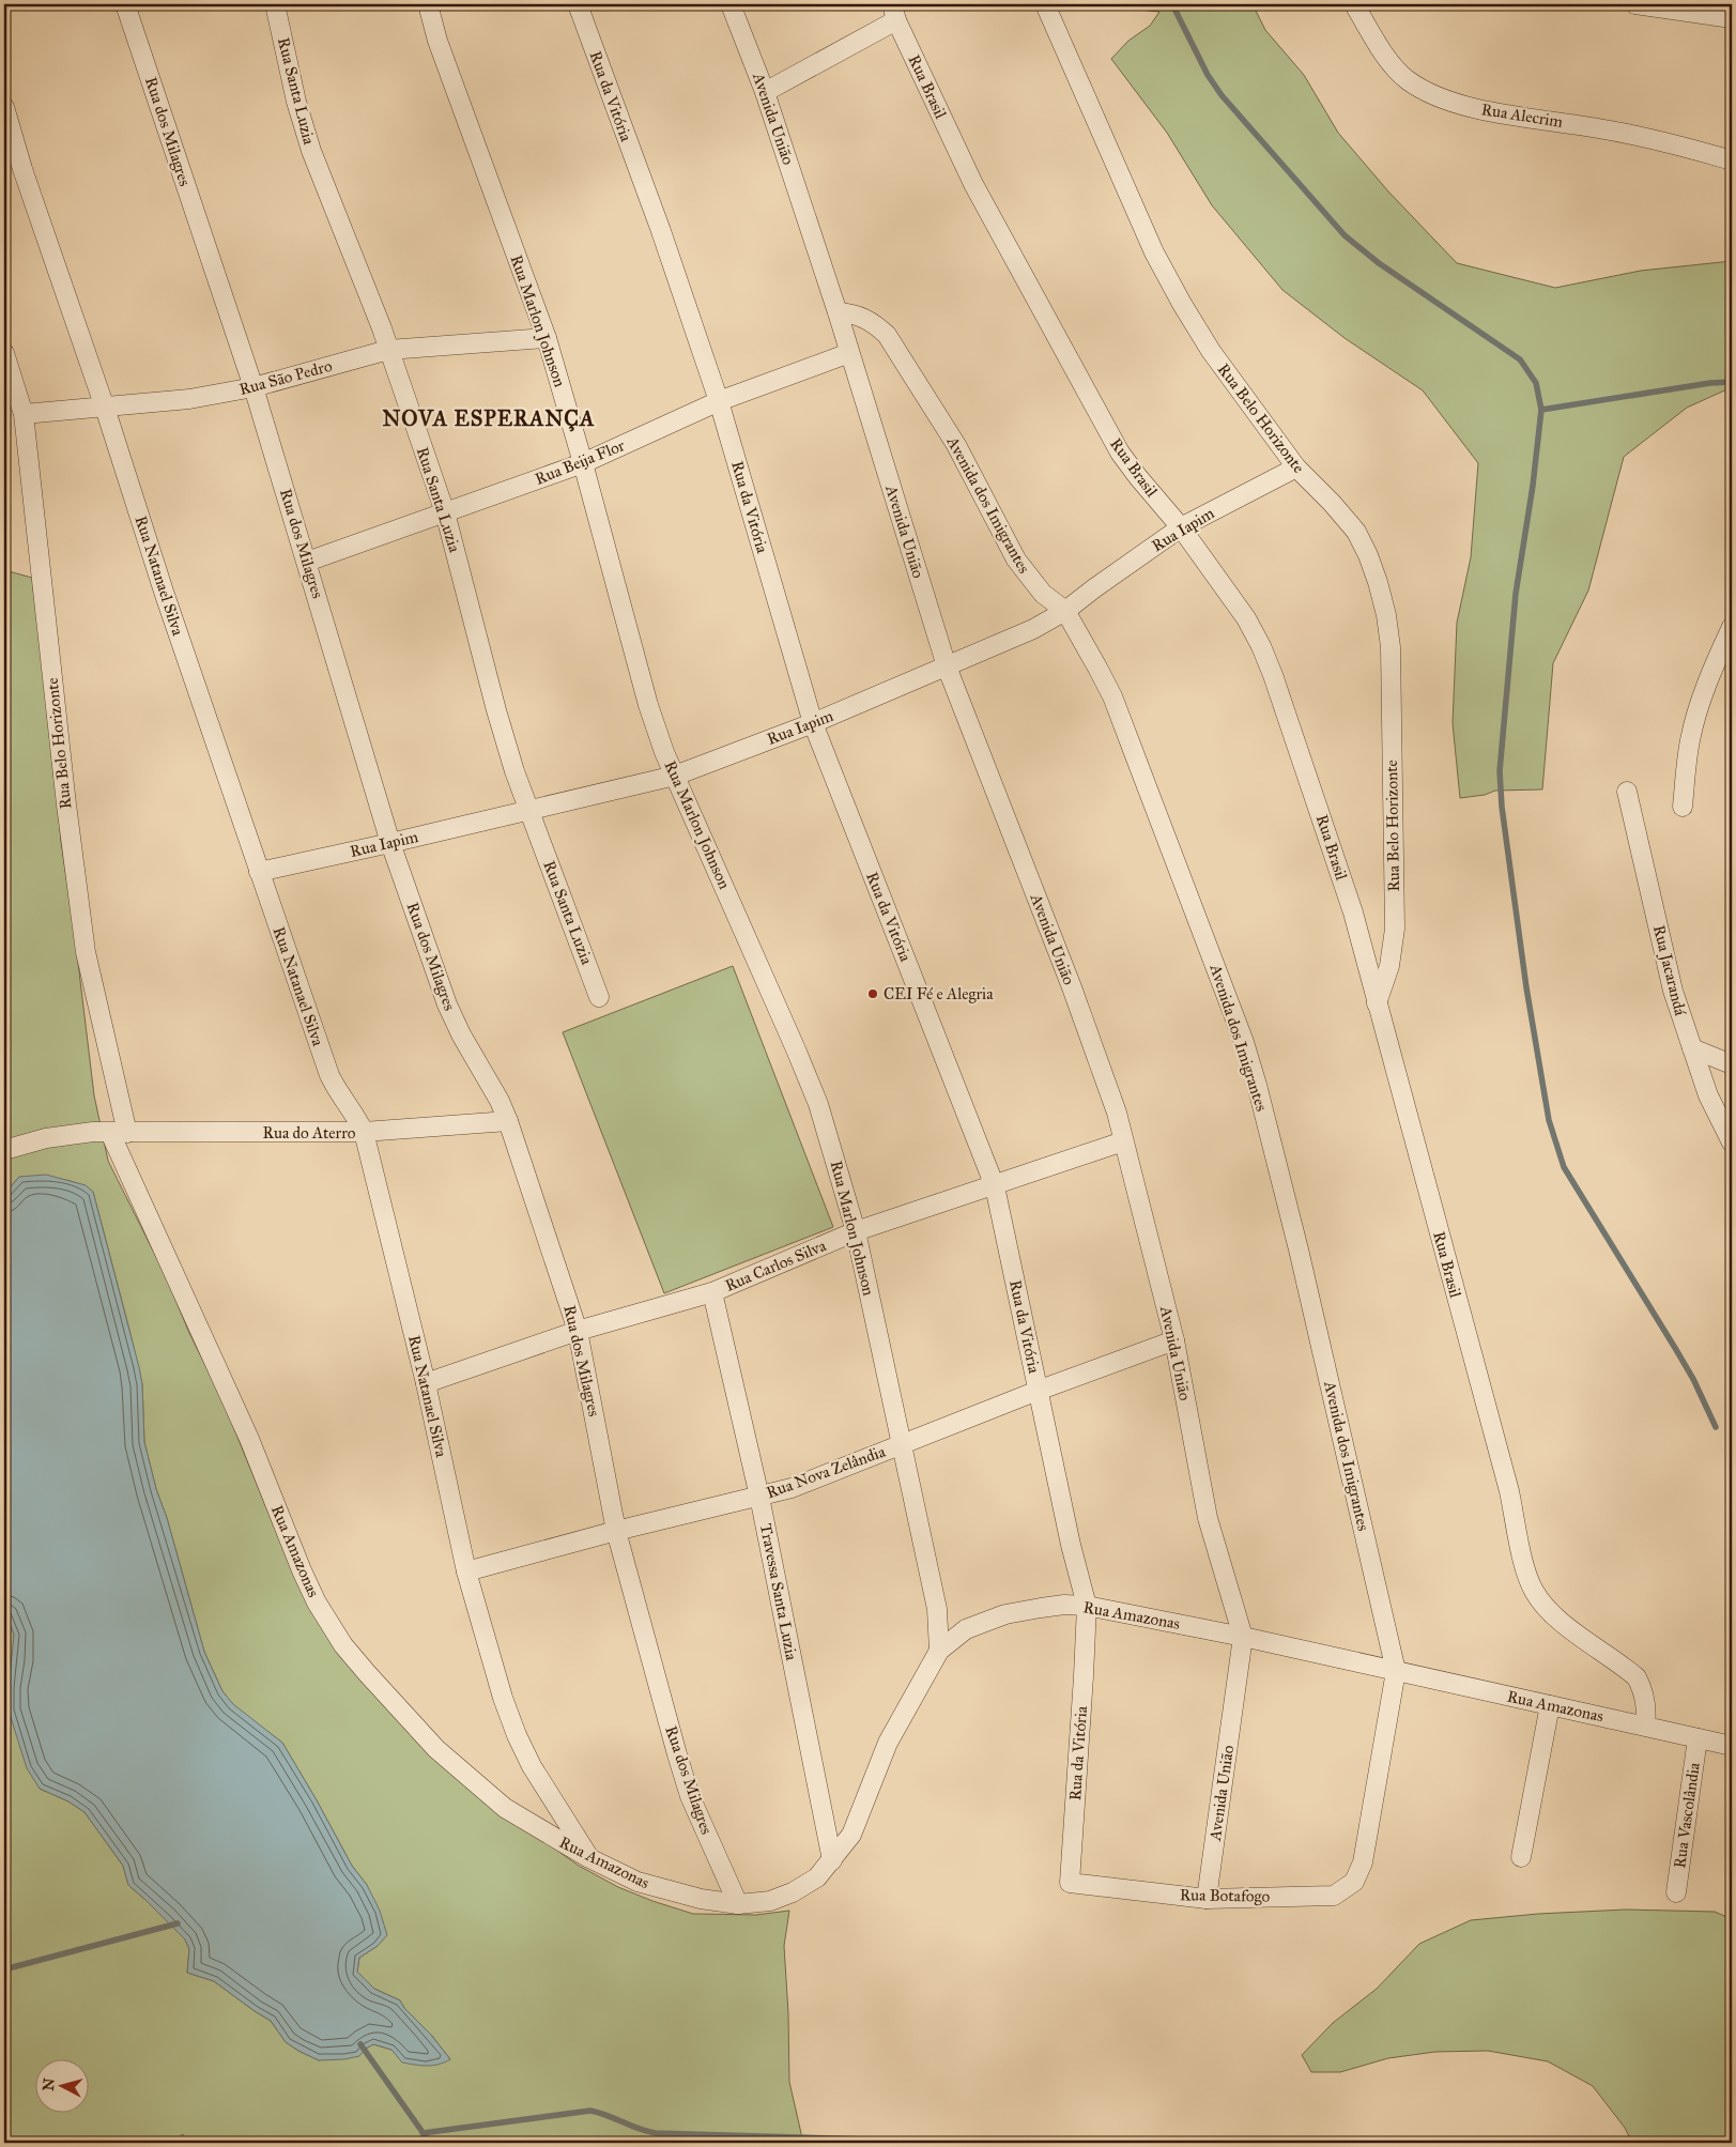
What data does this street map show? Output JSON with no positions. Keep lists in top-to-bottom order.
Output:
{
  "streets": {
    "street": [
      "Rua Brasil",
      "Rua Santa Luzia",
      "Rua da Vitória",
      "Rua Alecrim",
      "Avenida União",
      "Rua dos Milagres",
      "Rua Marlon Johnson",
      "Rua São Pedro",
      "Rua Belo Horizonte",
      "Rua Beija Flor",
      "Avenida dos Imigrantes",
      "Rua Iapim",
      "Rua Natanael Silva",
      "Rua Jacarandá",
      "Rua do Aterro",
      "Rua Carlos Silva",
      "Rua Nova Zelândia",
      "Rua Amazonas",
      "Travessa Santa Luzia",
      "Rua Vascolândia",
      "Rua Botafogo"
    ]
  },
  "crossings": [
    ["Rua Brasil", "Rua Belo Horizonte"],
    ["Rua Brasil", "Rua Iapim"],
    ["Rua Brasil", "Rua Amazonas"],
    ["Rua Santa Luzia", "Rua São Pedro"],
    ["Rua Santa Luzia", "Rua Beija Flor"],
    ["Rua Santa Luzia", "Rua Iapim"],
    ["Rua da Vitória", "Rua Beija Flor"],
    ["Rua da Vitória", "Rua Iapim"],
    ["Rua da Vitória", "Rua Carlos Silva"],
    ["Rua da Vitória", "Rua Nova Zelândia"],
    ["Rua da Vitória", "Rua Amazonas"],
    ["Rua da Vitória", "Rua Botafogo"],
    ["Avenida União", "Rua Beija Flor"],
    ["Avenida União", "Avenida dos Imigrantes"],
    ["Avenida União", "Rua Iapim"],
    ["Avenida União", "Rua Carlos Silva"],
    ["Avenida União", "Rua Nova Zelândia"],
    ["Avenida União", "Rua Amazonas"],
    ["Avenida União", "Rua Botafogo"],
    ["Rua dos Milagres", "Rua São Pedro"],
    ["Rua dos Milagres", "Rua Beija Flor"],
    ["Rua dos Milagres", "Rua Iapim"],
    ["Rua dos Milagres", "Rua do Aterro"],
    ["Rua dos Milagres", "Rua Carlos Silva"],
    ["Rua dos Milagres", "Rua Nova Zelândia"],
    ["Rua dos Milagres", "Rua Amazonas"],
    ["Rua Marlon Johnson", "Rua São Pedro"],
    ["Rua Marlon Johnson", "Rua Beija Flor"],
    ["Rua Marlon Johnson", "Rua Iapim"],
    ["Rua Marlon Johnson", "Rua Carlos Silva"],
    ["Rua Marlon Johnson", "Rua Nova Zelândia"],
    ["Rua Marlon Johnson", "Rua Amazonas"],
    ["Rua São Pedro", "Rua Belo Horizonte"],
    ["Rua São Pedro", "Rua Natanael Silva"],
    ["Rua Belo Horizonte", "Rua Iapim"],
    ["Rua Belo Horizonte", "Rua do Aterro"],
    ["Rua Belo Horizonte", "Rua Amazonas"],
    ["Avenida dos Imigrantes", "Rua Iapim"],
    ["Avenida dos Imigrantes", "Rua Amazonas"],
    ["Avenida dos Imigrantes", "Rua Botafogo"],
    ["Rua Iapim", "Rua Natanael Silva"],
    ["Rua Natanael Silva", "Rua do Aterro"],
    ["Rua Natanael Silva", "Rua Carlos Silva"],
    ["Rua Natanael Silva", "Rua Nova Zelândia"],
    ["Rua Natanael Silva", "Rua Amazonas"],
    ["Rua do Aterro", "Rua Amazonas"],
    ["Rua Carlos Silva", "Travessa Santa Luzia"],
    ["Rua Nova Zelândia", "Travessa Santa Luzia"],
    ["Rua Amazonas", "Travessa Santa Luzia"],
    ["Rua Amazonas", "Rua Vascolândia"]
  ],
  "districts": ["NOVA ESPERANÇA"],
  "places": ["CEI Fé e Alegria"],
  "north": "left"
}
